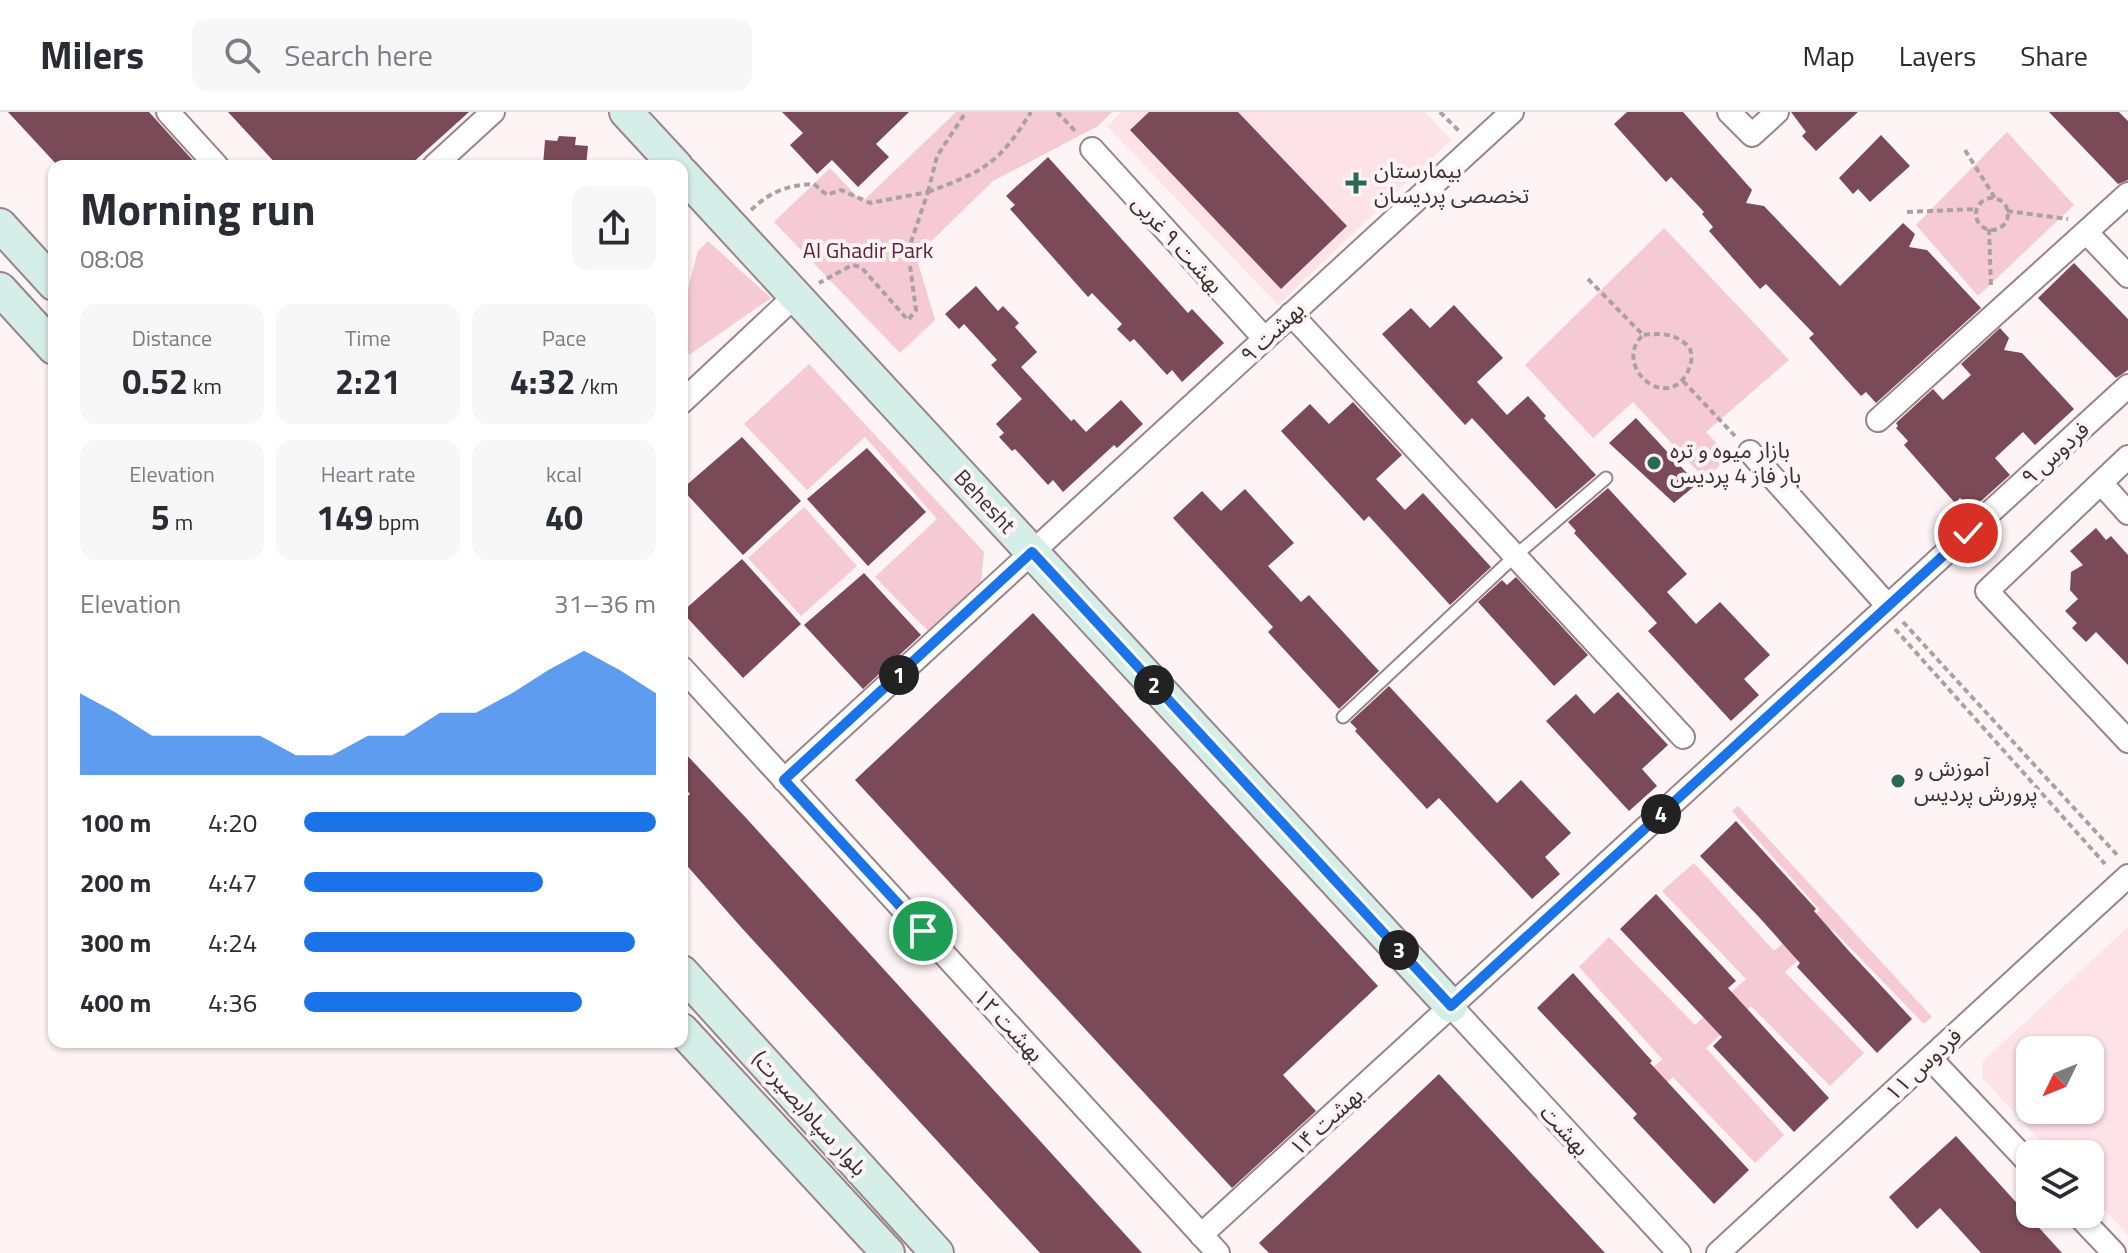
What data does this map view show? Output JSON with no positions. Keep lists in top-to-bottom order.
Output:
{
  "streets": {
    "street": [
      "بهشت ۹ غربی",
      "بهشت ۹",
      "فردوس ۹",
      "Behesht",
      "بهشت ۱۲",
      "فردوس ۱۱",
      "بلوار سپاه(بصیرت)",
      "بهشت ۱۴",
      "بهشت"
    ]
  },
  "crossings": [
    ["بهشت ۹ غربی", "بهشت ۹"],
    ["بهشت ۹", "Behesht"],
    ["بهشت ۹", "بهشت ۱۲"],
    ["فردوس ۹", "Behesht"],
    ["فردوس ۹", "بهشت ۱۴"],
    ["فردوس ۹", "بهشت"],
    ["Behesht", "بهشت ۱۴"],
    ["Behesht", "بهشت"],
    ["بهشت ۱۲", "بهشت ۱۴"],
    ["بهشت ۱۴", "بهشت"]
  ],
  "parks": ["Al Ghadir Park"],
  "places": {
    "health": ["بیمارستان تخصصی پردیسان"],
    "other": ["بازار میوه و تره بار فاز 4 پردیس", "آموزش و پرورش پردیس"]
  },
  "north": "bottom left",
  "page": {
    "header": "Milers",
    "search": "Search here",
    "nav": ["Map", "Layers", "Share"],
    "heading": ["Morning run", "08:08"],
    "stats": [
      ["Distance", "0.52 km"],
      ["Time", "2:21"],
      ["Pace", "4:32 /km"],
      ["Elevation", "5 m"],
      ["Heart rate", "149 bpm"],
      ["kcal", "40"]
    ],
    "chart": ["Elevation", "31–36 m"],
    "pins": [
      "1",
      "2",
      "4",
      "3"
    ],
    "list": [
      {
        "name": "100 m",
        "note": "4:20"
      },
      {
        "name": "200 m",
        "note": "4:47"
      },
      {
        "name": "300 m",
        "note": "4:24"
      },
      {
        "name": "400 m",
        "note": "4:36"
      }
    ]
  }
}
